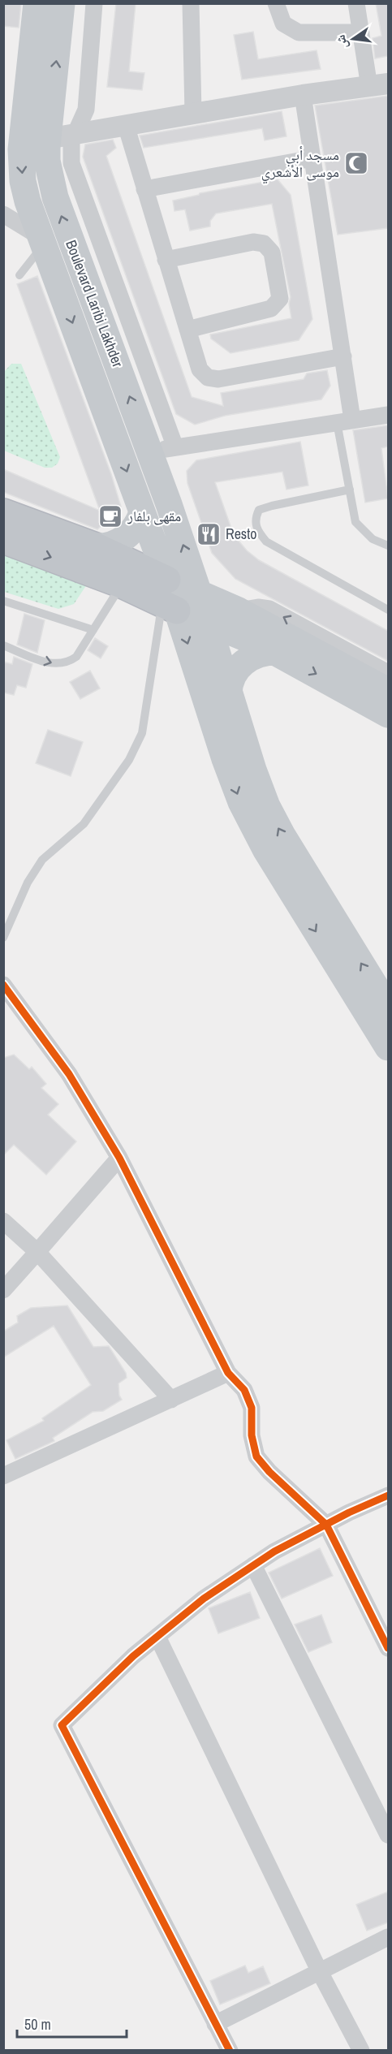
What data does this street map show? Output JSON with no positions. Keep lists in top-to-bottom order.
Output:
{
  "streets": {
    "main road": ["Boulevard Laribi Lakhder"]
  },
  "places": {
    "mosque": ["مسجد أبي موسى الأشعري"],
    "cafe": ["مقهى بلفار"],
    "restaurant": ["Resto"]
  },
  "scale_bar": "50 m",
  "north": "left"
}
